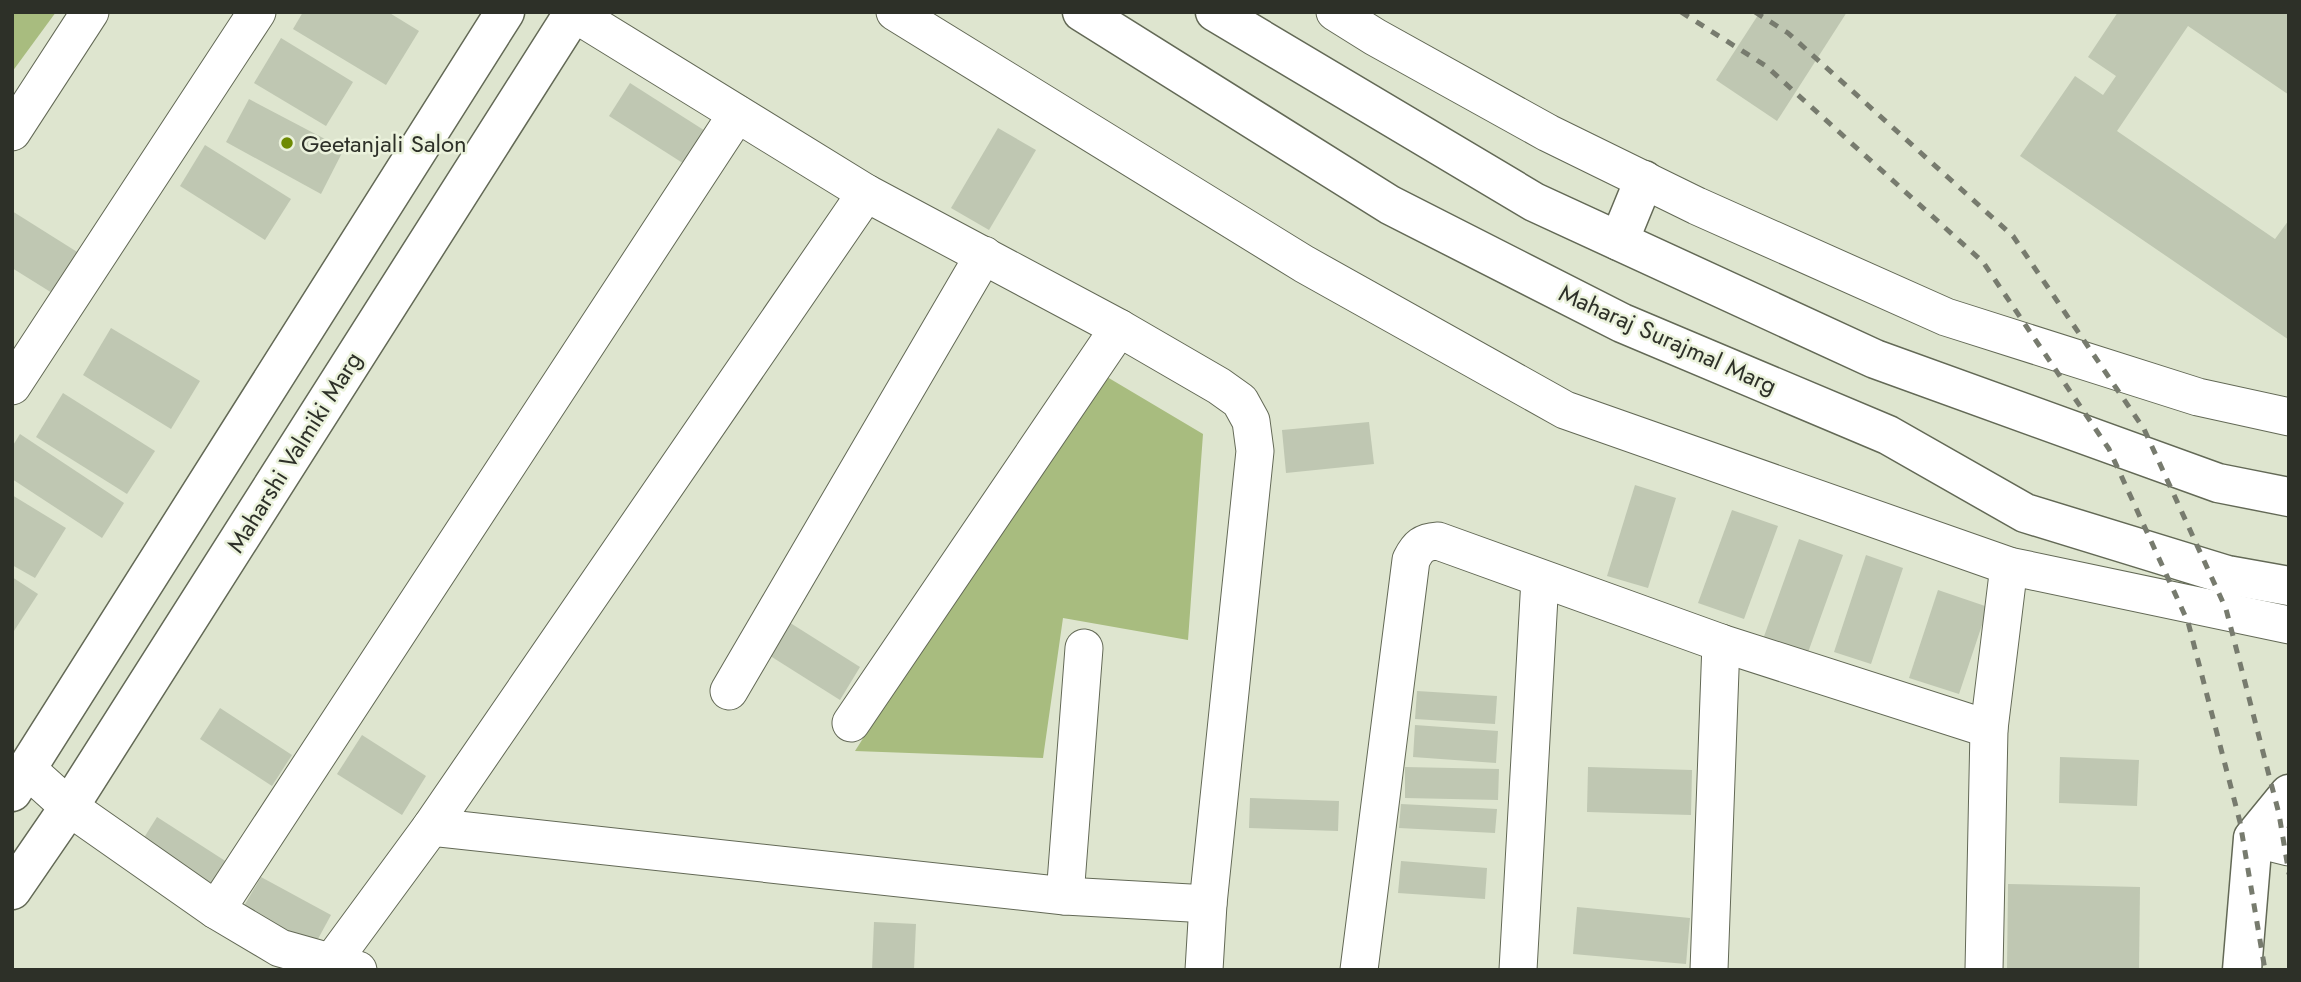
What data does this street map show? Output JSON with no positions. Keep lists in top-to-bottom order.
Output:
{
  "streets": {
    "main road": ["Maharaj Surajmal Marg", "Maharshi Valmiki Marg"]
  },
  "places": ["Geetanjali Salon"]
}
